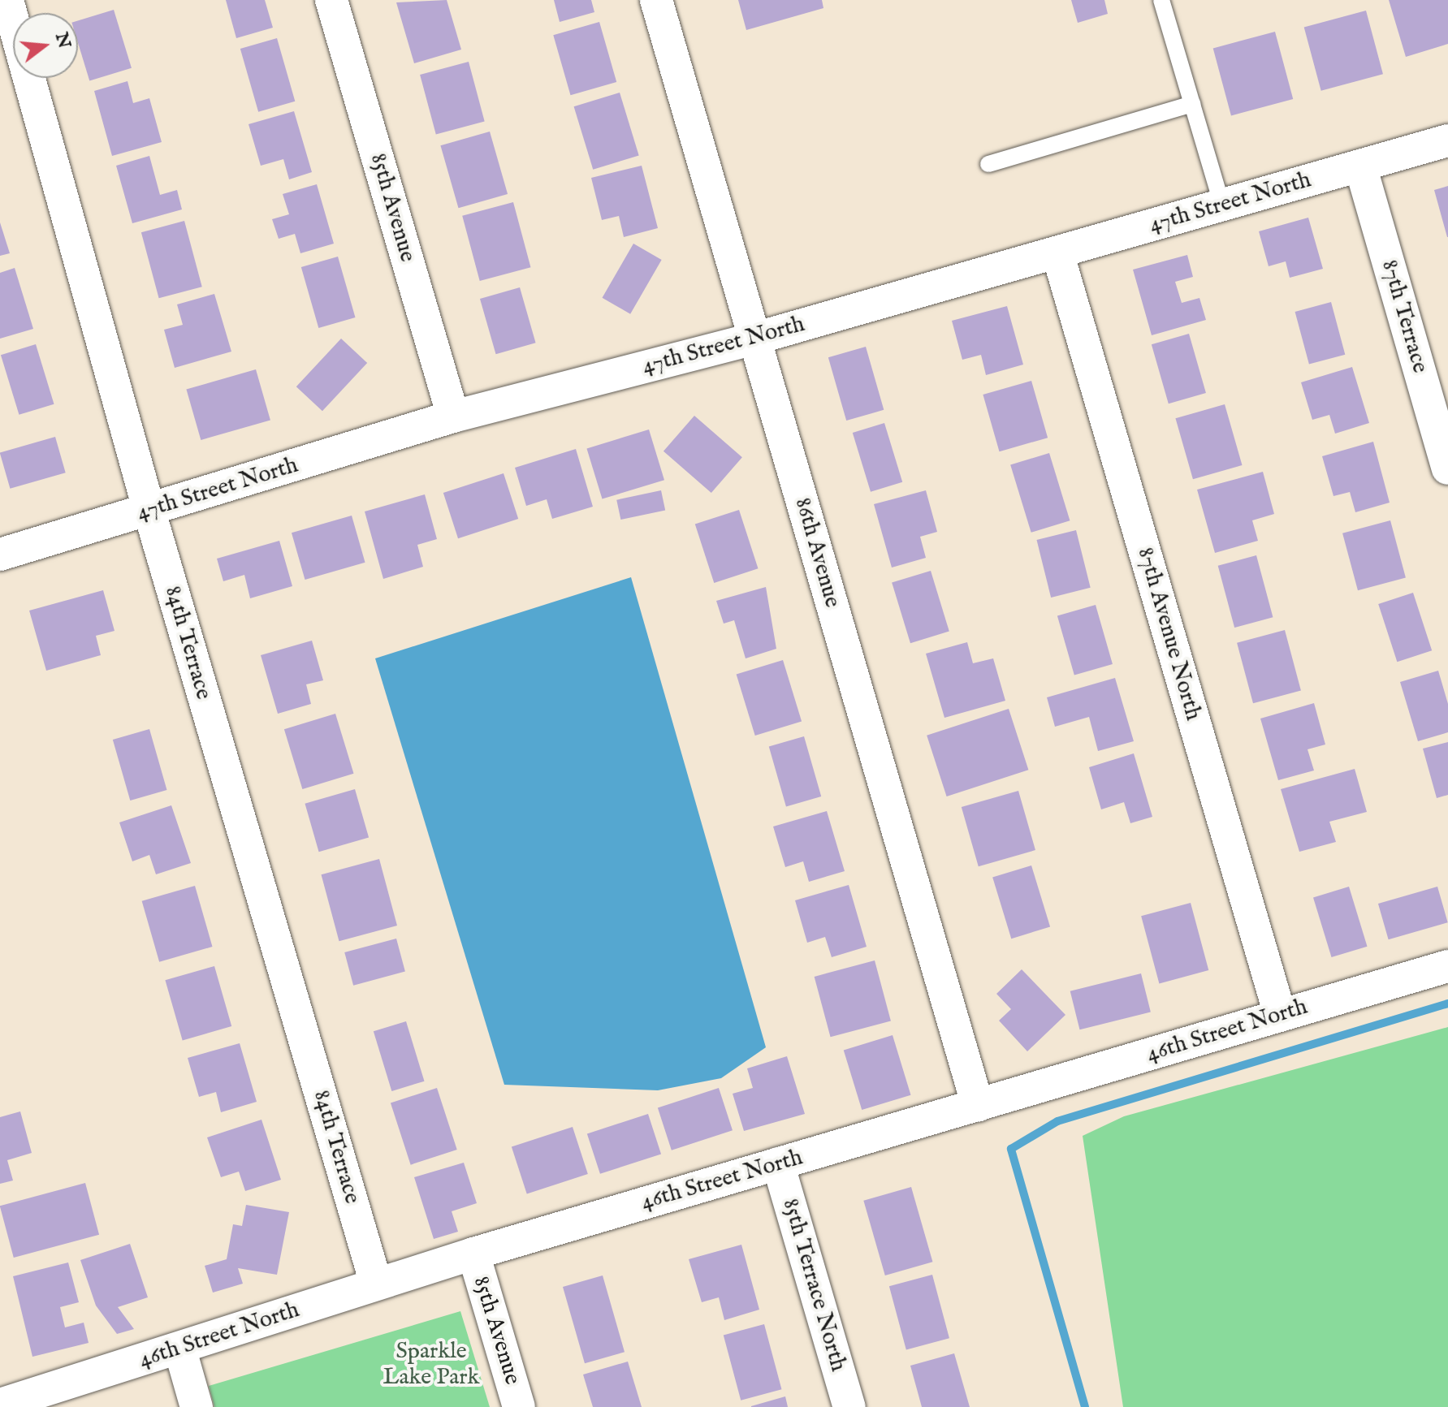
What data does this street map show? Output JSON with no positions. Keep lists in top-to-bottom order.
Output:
{
  "streets": {
    "street": [
      "47th Street North",
      "85th Avenue",
      "87th Terrace",
      "86th Avenue",
      "87th Avenue North",
      "84th Terrace",
      "46th Street North",
      "85th Terrace North"
    ]
  },
  "crossings": [
    ["47th Street North", "85th Avenue"],
    ["47th Street North", "87th Terrace"],
    ["47th Street North", "86th Avenue"],
    ["47th Street North", "87th Avenue North"],
    ["47th Street North", "84th Terrace"],
    ["85th Avenue", "46th Street North"],
    ["86th Avenue", "46th Street North"],
    ["87th Avenue North", "46th Street North"],
    ["84th Terrace", "46th Street North"],
    ["46th Street North", "85th Terrace North"]
  ],
  "parks": ["Sparkle Lake Park"],
  "north": "right"
}
